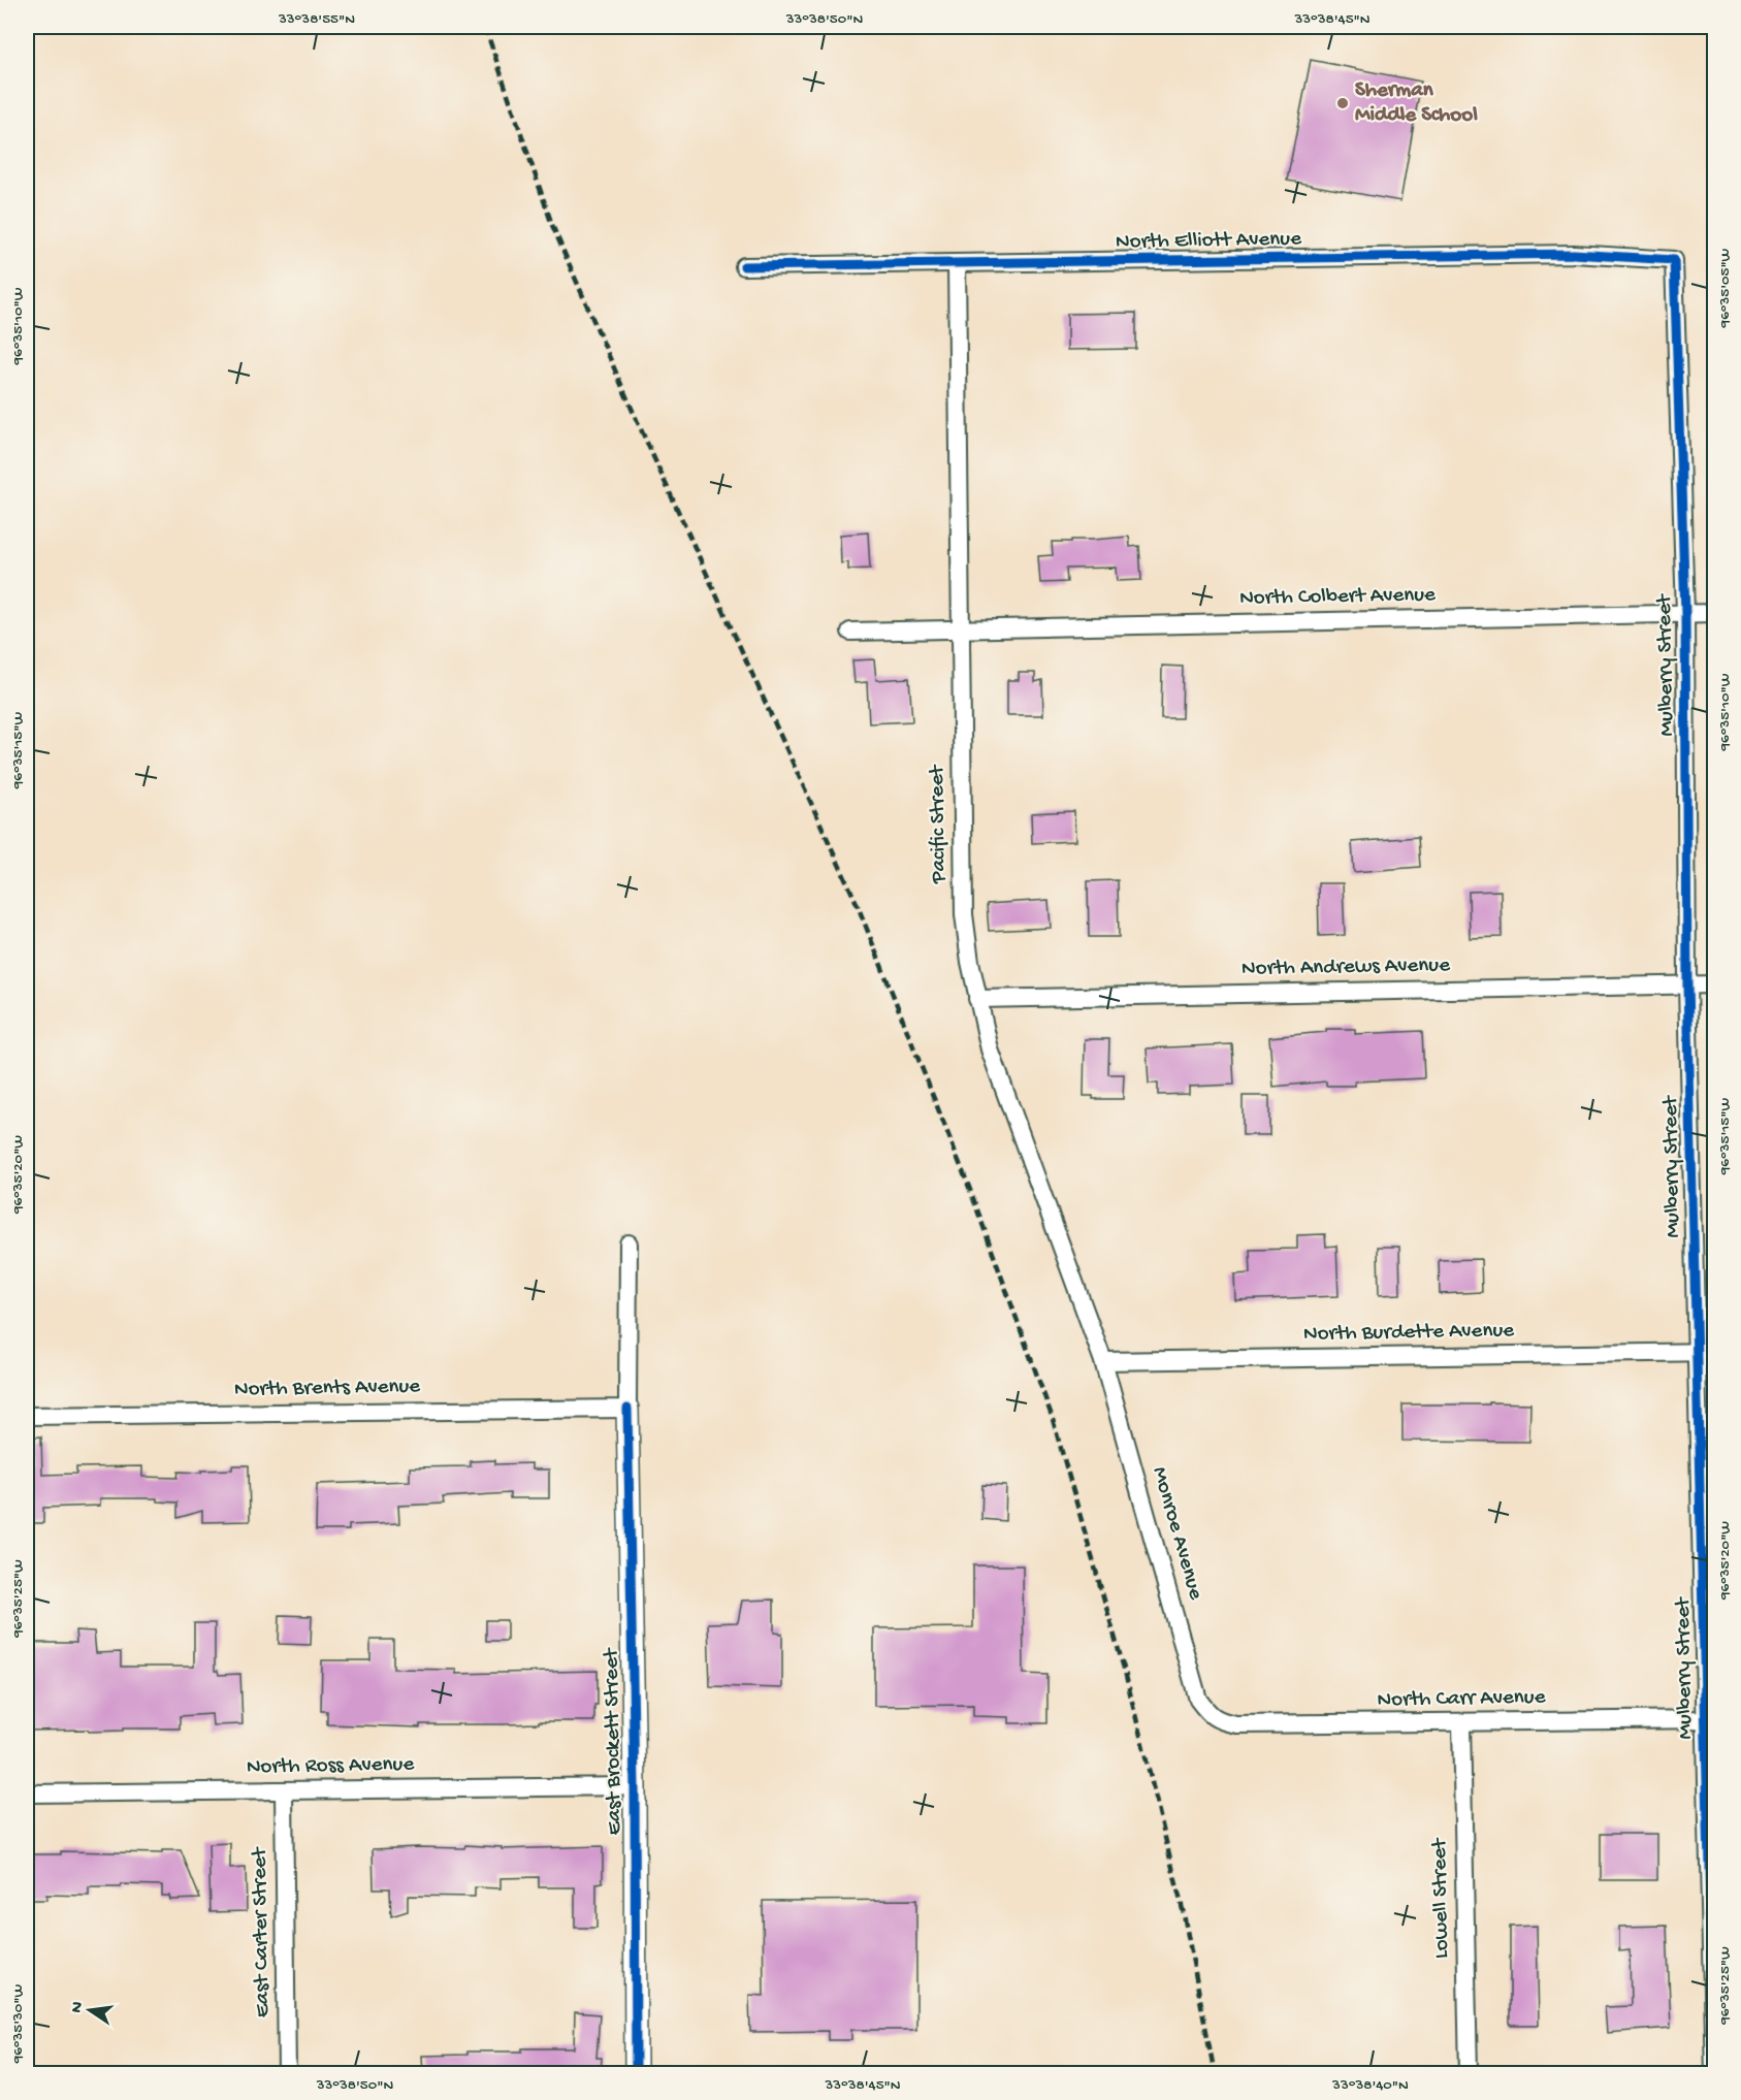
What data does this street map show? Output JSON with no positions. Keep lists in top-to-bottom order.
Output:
{
  "streets": {
    "street": [
      "North Elliott Avenue",
      "North Colbert Avenue",
      "Mulberry Street",
      "Pacific Street",
      "North Andrews Avenue",
      "North Burdette Avenue",
      "North Brents Avenue",
      "Monroe Avenue",
      "North Carr Avenue",
      "East Brockett Street",
      "North Ross Avenue",
      "Lowell Street",
      "East Carter Street"
    ]
  },
  "crossings": [
    ["North Elliott Avenue", "Mulberry Street"],
    ["North Elliott Avenue", "Pacific Street"],
    ["North Colbert Avenue", "Mulberry Street"],
    ["North Colbert Avenue", "Pacific Street"],
    ["Mulberry Street", "North Andrews Avenue"],
    ["Mulberry Street", "North Burdette Avenue"],
    ["Mulberry Street", "North Carr Avenue"],
    ["Pacific Street", "North Andrews Avenue"],
    ["Pacific Street", "North Burdette Avenue"],
    ["Pacific Street", "Monroe Avenue"],
    ["North Burdette Avenue", "Monroe Avenue"],
    ["North Brents Avenue", "East Brockett Street"],
    ["Monroe Avenue", "North Carr Avenue"],
    ["North Carr Avenue", "Lowell Street"],
    ["East Brockett Street", "North Ross Avenue"],
    ["North Ross Avenue", "East Carter Street"]
  ],
  "places": ["Sherman Middle School"],
  "north": "left",
  "coordinates": [
    "33°38'55\"N",
    "33°38'50\"N",
    "33°38'45\"N",
    "96°35'05\"W",
    "96°35'10\"W",
    "96°35'15\"W",
    "96°35'20\"W",
    "96°35'25\"W",
    "96°35'30\"W",
    "33°38'40\"N"
  ]
}
